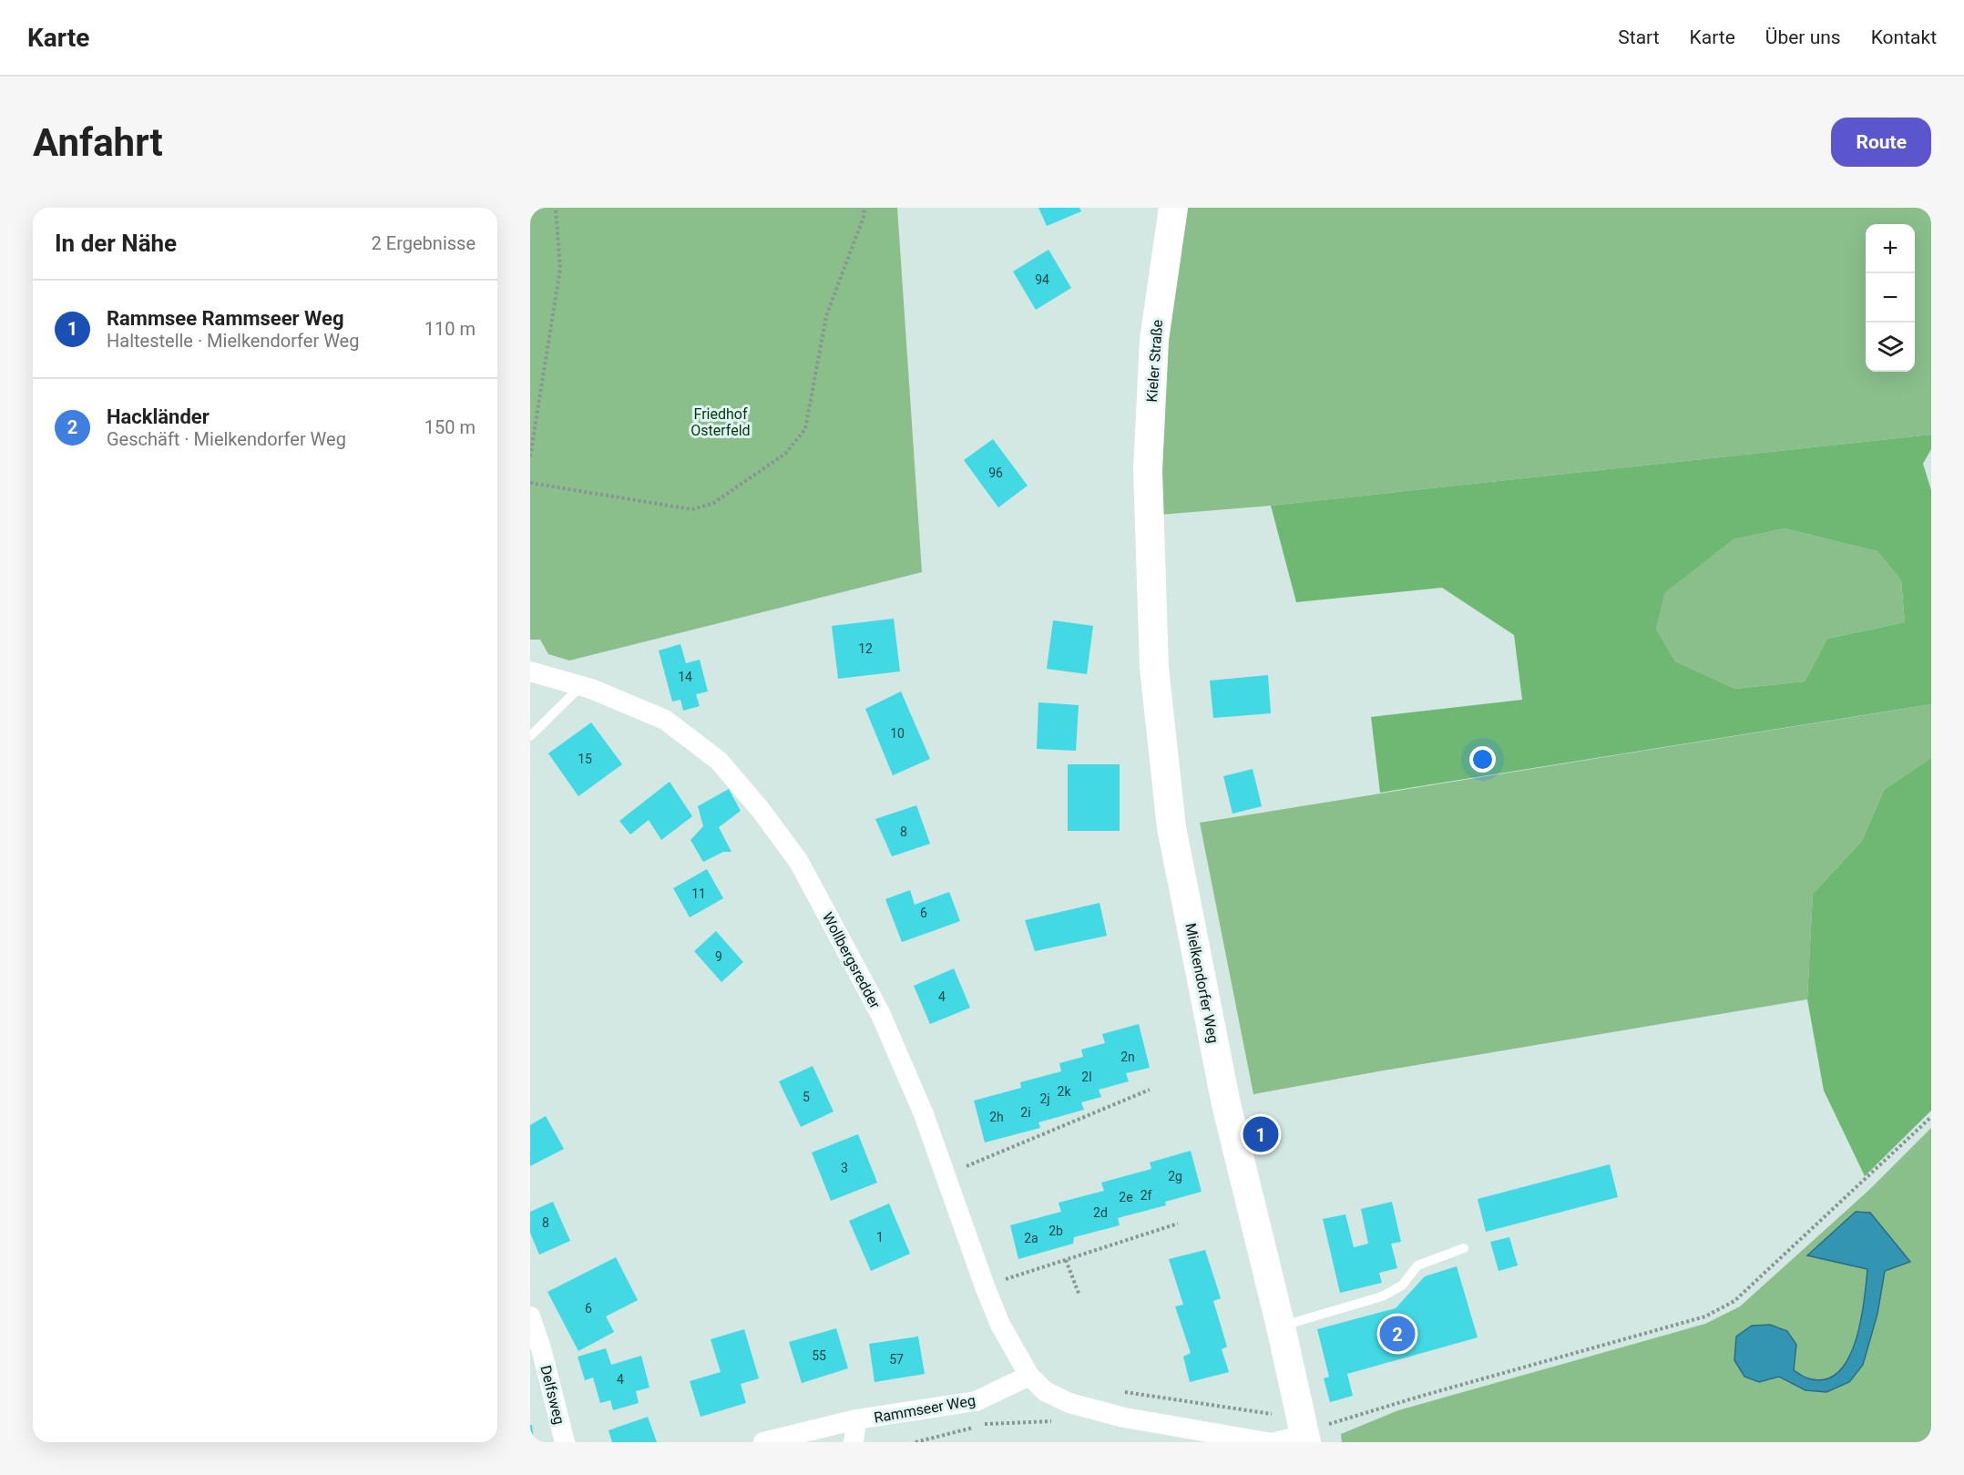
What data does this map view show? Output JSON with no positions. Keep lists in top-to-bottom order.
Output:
{
  "streets": {
    "street": [
      "Kieler Straße",
      "Wollbergsredder",
      "Mielkendorfer Weg",
      "Delfsweg",
      "Rammseer Weg"
    ]
  },
  "crossings": [
    ["Kieler Straße", "Mielkendorfer Weg"],
    ["Wollbergsredder", "Rammseer Weg"]
  ],
  "parks": ["Friedhof Osterfeld"],
  "house_numbers": [
    "94",
    "96",
    "12",
    "14",
    "10",
    "15",
    "8",
    "11",
    "6",
    "9",
    "4",
    "2n",
    "2l",
    "2k",
    "5",
    "2j",
    "2i",
    "2h",
    "3",
    "2g",
    "2f",
    "2e",
    "2d",
    "8",
    "2b",
    "1",
    "2a",
    "6",
    "55",
    "57",
    "4"
  ],
  "page": {
    "header": "Karte",
    "nav": [
      "Start",
      "Karte",
      "Über uns",
      "Kontakt"
    ],
    "buttons": "Route",
    "title": "Anfahrt",
    "heading": ["In der Nähe", "2 Ergebnisse"],
    "map_buttons": ["+", "−"],
    "list": [
      {
        "mark": "1",
        "name": "Rammsee Rammseer Weg",
        "note": "Haltestelle · Mielkendorfer Weg",
        "value": "110 m"
      },
      {
        "mark": "2",
        "name": "Hackländer",
        "note": "Geschäft · Mielkendorfer Weg",
        "value": "150 m"
      }
    ],
    "pins": ["1", "2"]
  }
}
